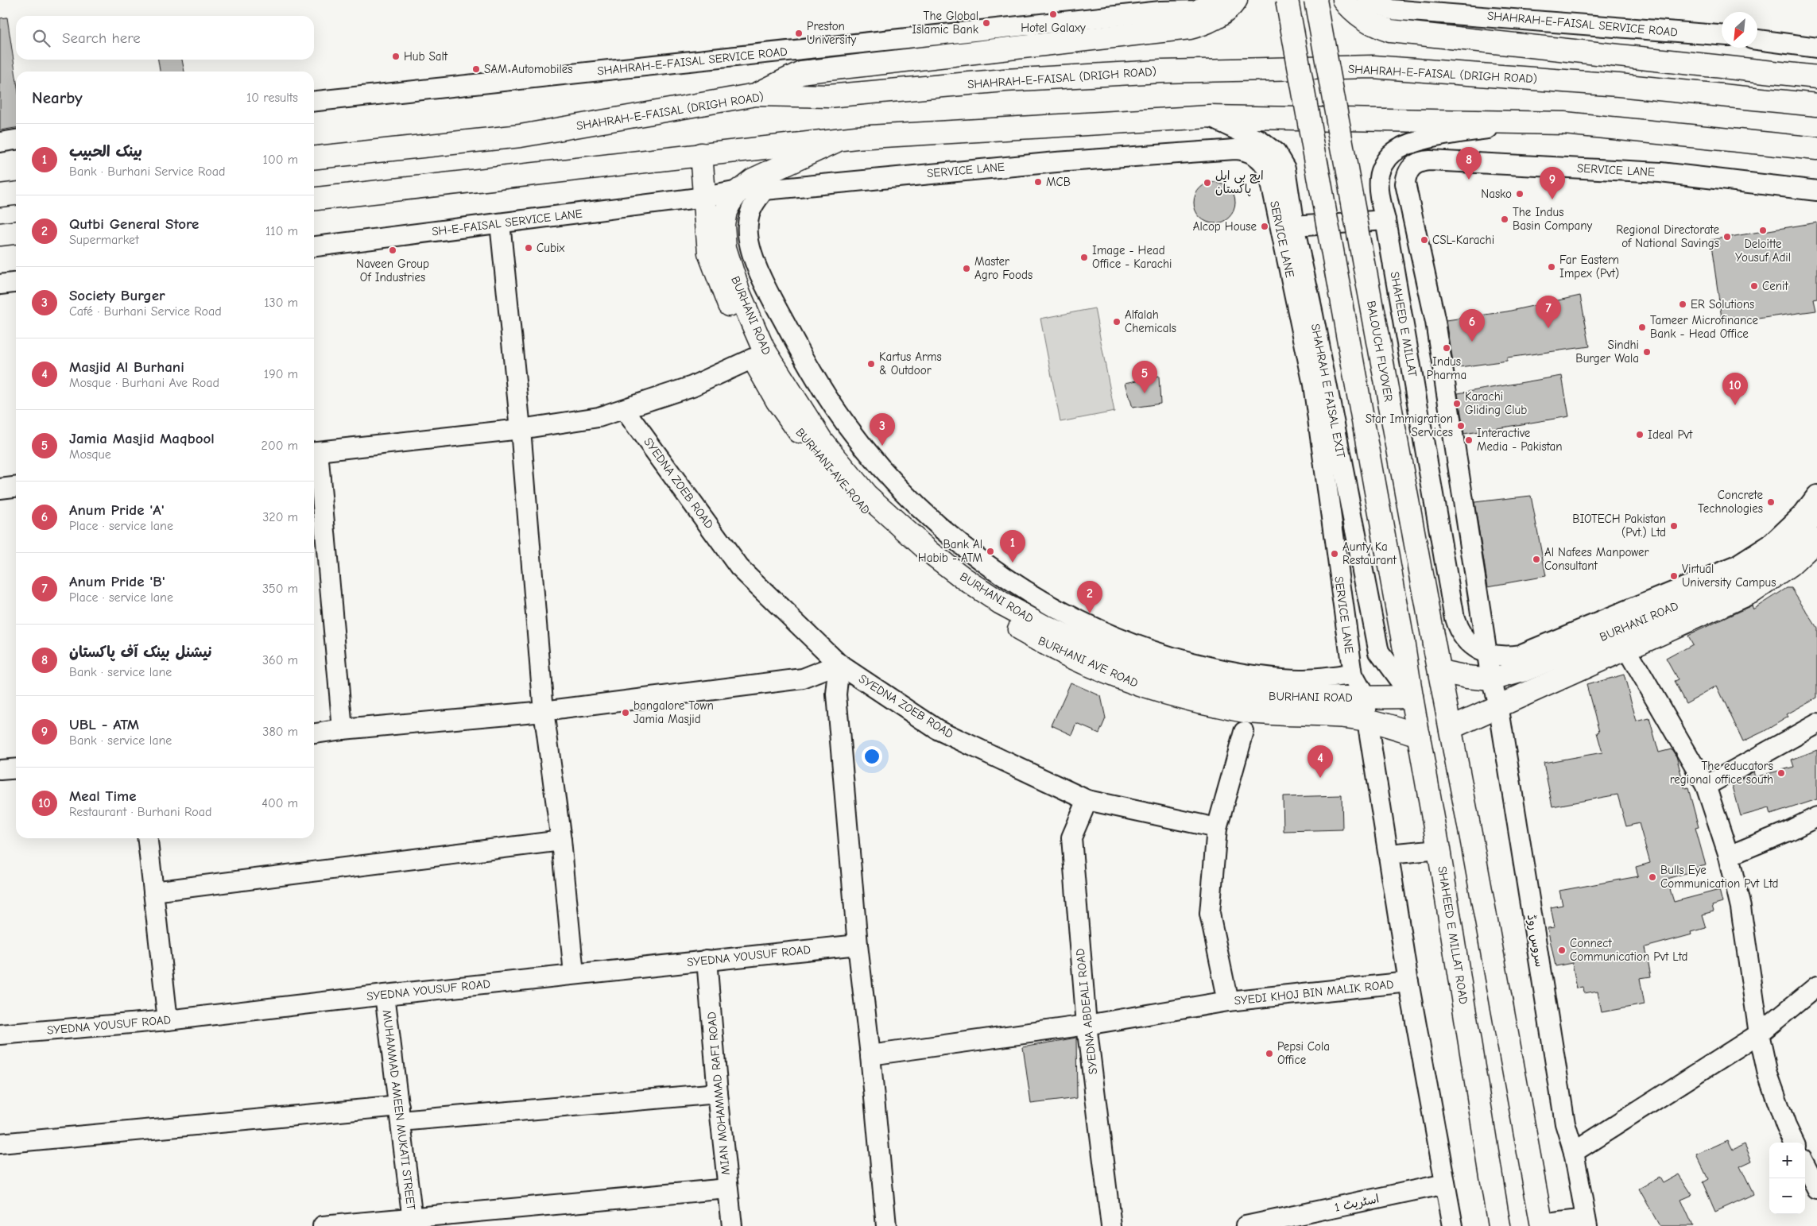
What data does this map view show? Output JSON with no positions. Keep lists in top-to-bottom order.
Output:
{
  "streets": {
    "main road": [
      "SHAHRAH-E-FAISAL (DRIGH ROAD)",
      "BURHANI ROAD",
      "BALOUCH FLYOVER",
      "BURHANI AVE ROAD",
      "SHAHEED E MILLAT ROAD"
    ],
    "street": [
      "SHAHRAH-E-FAISAL SERVICE ROAD",
      "SERVICE LANE",
      "SH-E-FAISAL SERVICE LANE",
      "SHAHEED E MILLAT",
      "SHAHRAH E FAISAL EXIT",
      "SYEDNA ZOEB ROAD",
      "سروس روڈ",
      "SYEDNA YOUSUF ROAD",
      "SYEDI KHOJ BIN MALIK ROAD",
      "SYEDNA ABDEALI ROAD",
      "MIAN MOHAMMAD RAFI ROAD",
      "MUHAMMAD AMEEN MUKATI STREET",
      "اسٹریٹ 1"
    ]
  },
  "crossings": [
    ["SERVICE LANE", "SH-E-FAISAL SERVICE LANE"],
    ["SERVICE LANE", "BURHANI ROAD"],
    ["SERVICE LANE", "SHAHEED E MILLAT"],
    ["SERVICE LANE", "BURHANI AVE ROAD"],
    ["SERVICE LANE", "سروس روڈ"],
    ["SERVICE LANE", "SYEDI KHOJ BIN MALIK ROAD"],
    ["SERVICE LANE", "اسٹریٹ 1"],
    ["SH-E-FAISAL SERVICE LANE", "BURHANI ROAD"],
    ["BURHANI ROAD", "BALOUCH FLYOVER"],
    ["BURHANI ROAD", "SHAHRAH E FAISAL EXIT"],
    ["BURHANI ROAD", "BURHANI AVE ROAD"],
    ["BURHANI ROAD", "SHAHEED E MILLAT ROAD"],
    ["BURHANI ROAD", "سروس روڈ"],
    ["SHAHEED E MILLAT", "سروس روڈ"],
    ["SHAHRAH E FAISAL EXIT", "SHAHEED E MILLAT ROAD"],
    ["BURHANI AVE ROAD", "SHAHEED E MILLAT ROAD"],
    ["SYEDNA ZOEB ROAD", "SYEDI KHOJ BIN MALIK ROAD"],
    ["SYEDNA ZOEB ROAD", "SYEDNA ABDEALI ROAD"],
    ["SYEDNA YOUSUF ROAD", "MIAN MOHAMMAD RAFI ROAD"],
    ["SYEDNA YOUSUF ROAD", "MUHAMMAD AMEEN MUKATI STREET"]
  ],
  "places": [
    "Hotel Galaxy",
    "The Global Islamic Bank",
    "Preston University",
    "Hub Salt",
    "SAM Automobiles",
    "MCB",
    "ایچ بی ایل پاکستان",
    "Nasko",
    "The Indus Basin Company",
    "Alcop House",
    "Deloitte Yousuf Adil",
    "Regional Directorate of National Savings",
    "CSL-Karachi",
    "Cubix",
    "Naveen Group Of Industries",
    "Image - Head Office - Karachi",
    "Far Eastern Impex (Pvt)",
    "Master Agro Foods",
    "Cenit",
    "ER Solutions",
    "Alfalah Chemicals",
    "Tameer Microfinance Bank - Head Office",
    "Indus Pharma",
    "Sindhi Burger Wala",
    "Kartus Arms & Outdoor",
    "Karachi Gliding Club",
    "Star Immigration Services",
    "Ideal Pvt",
    "Interactive Media - Pakistan",
    "Concrete Technologies",
    "BIOTECH Pakistan (Pvt.) Ltd",
    "Bank Al Habib - ATM",
    "Aunty Ka Restaurant",
    "Al Nafees Manpower Consultant",
    "Virtual University Campus",
    "bangalore Town Jamia Masjid",
    "The educators regional office south",
    "Bulls Eye Communication Pvt Ltd",
    "Connect Communication Pvt Ltd",
    "Pepsi Cola Office"
  ],
  "north": "bottom left",
  "page": {
    "search": "Search here",
    "heading": ["Nearby", "10 results"],
    "list": [
      {
        "mark": "1",
        "name": "بينک الحبيب",
        "note": "Bank · Burhani Service Road",
        "value": "100 m"
      },
      {
        "mark": "2",
        "name": "Qutbi General Store",
        "note": "Supermarket",
        "value": "110 m"
      },
      {
        "mark": "3",
        "name": "Society Burger",
        "note": "Café · Burhani Service Road",
        "value": "130 m"
      },
      {
        "mark": "4",
        "name": "Masjid Al Burhani",
        "note": "Mosque · Burhani Ave Road",
        "value": "190 m"
      },
      {
        "mark": "5",
        "name": "Jamia Masjid Maqbool",
        "note": "Mosque",
        "value": "200 m"
      },
      {
        "mark": "6",
        "name": "Anum Pride 'A'",
        "note": "Place · service lane",
        "value": "320 m"
      },
      {
        "mark": "7",
        "name": "Anum Pride 'B'",
        "note": "Place · service lane",
        "value": "350 m"
      },
      {
        "mark": "8",
        "name": "نیشنل بینک آف پاکستان",
        "note": "Bank · service lane",
        "value": "360 m"
      },
      {
        "mark": "9",
        "name": "UBL - ATM",
        "note": "Bank · service lane",
        "value": "380 m"
      },
      {
        "mark": "10",
        "name": "Meal Time",
        "note": "Restaurant · Burhani Road",
        "value": "400 m"
      }
    ],
    "pins": [
      "8",
      "9",
      "7",
      "6",
      "5",
      "10",
      "3",
      "1",
      "2",
      "4"
    ],
    "map_buttons": ["+", "−"]
  }
}
